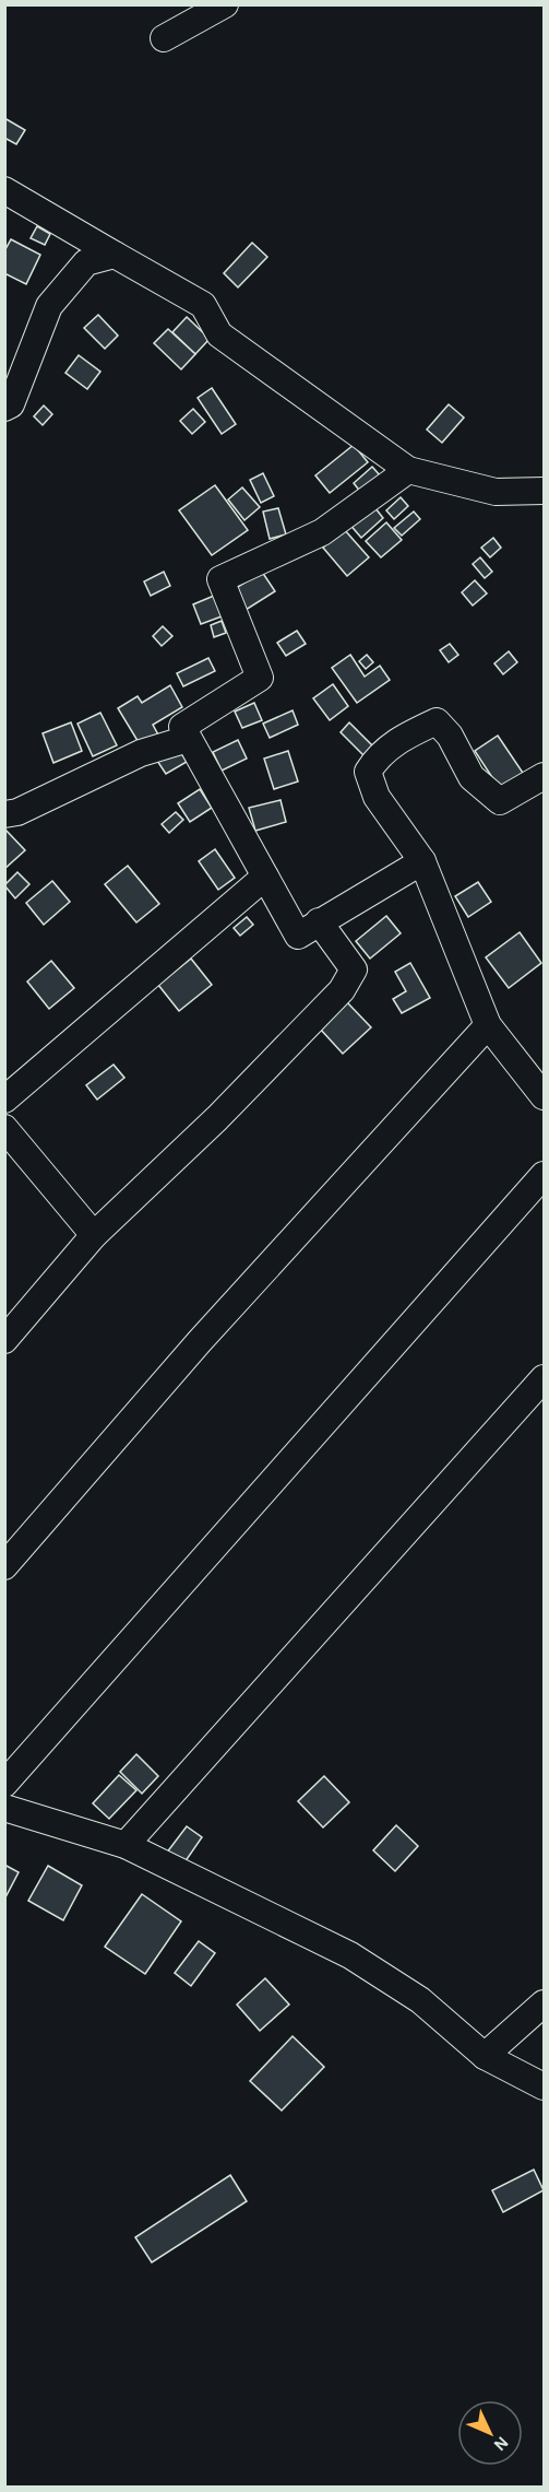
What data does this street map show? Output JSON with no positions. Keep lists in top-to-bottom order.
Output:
{
  "north": "bottom right"
}
